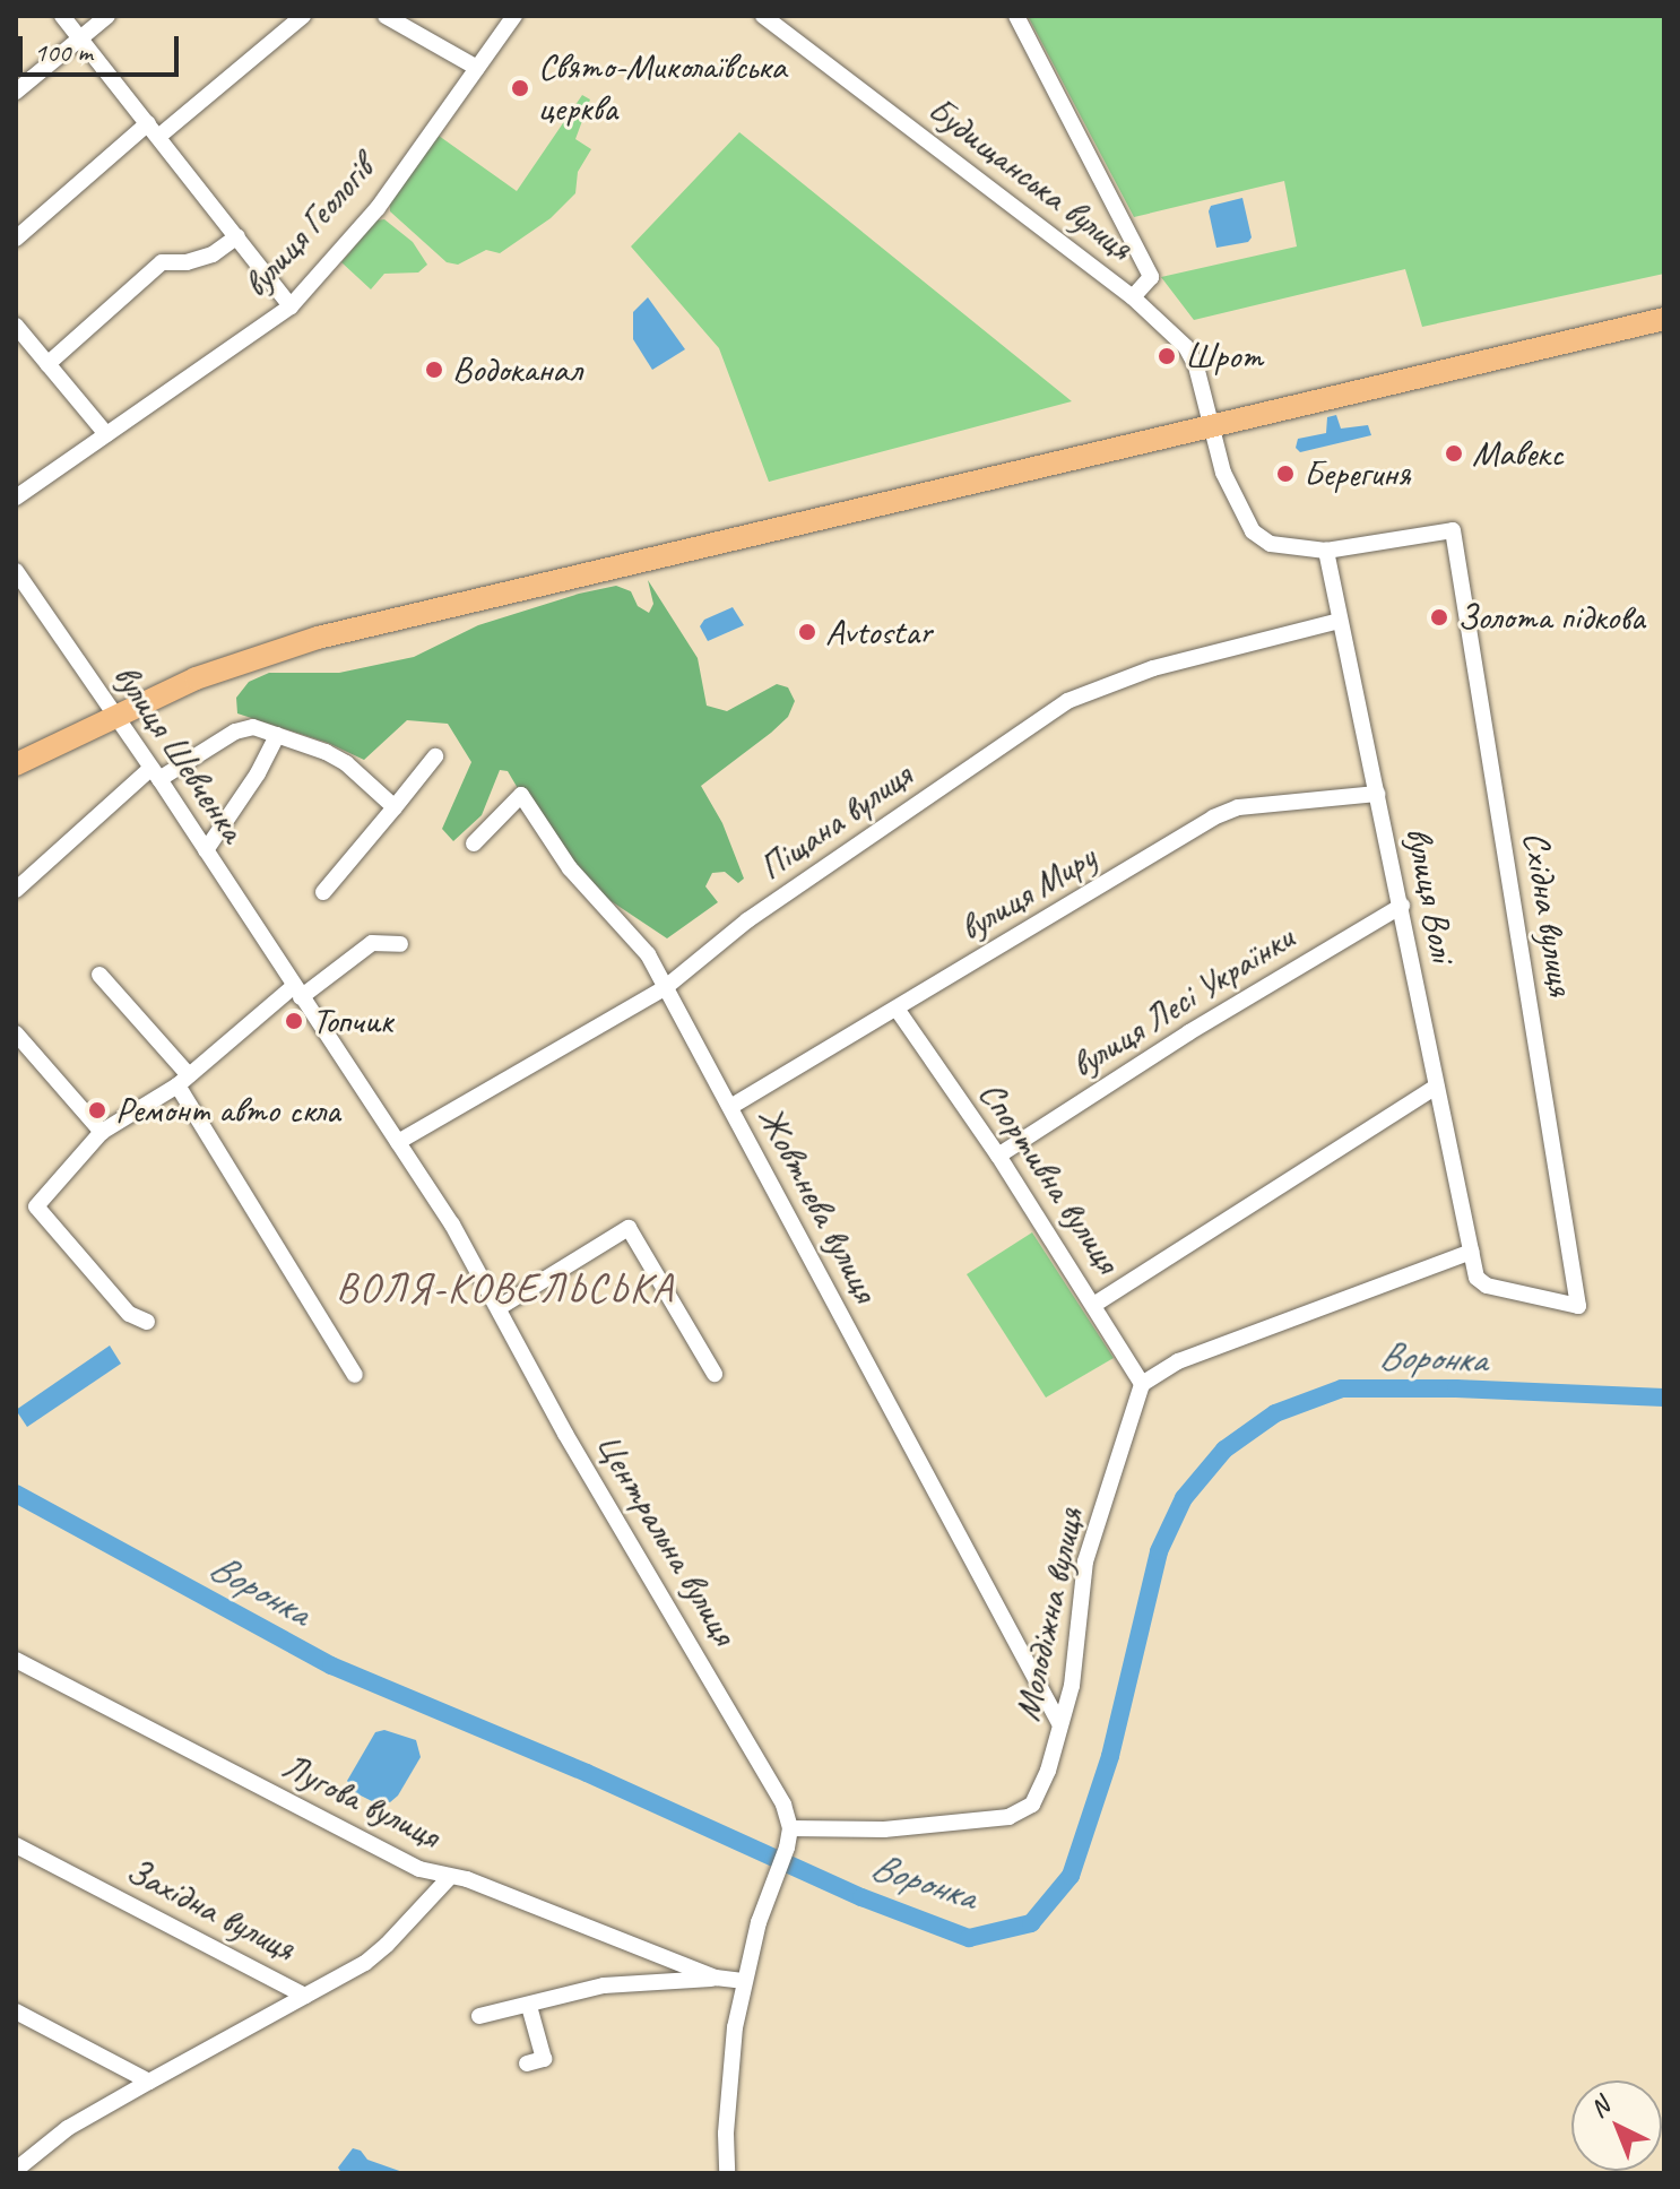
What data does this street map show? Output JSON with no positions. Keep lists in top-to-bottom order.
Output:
{
  "streets": {
    "street": [
      "Будищанська вулиця",
      "вулиця Геологів",
      "вулиця Шевченка",
      "Піщана вулиця",
      "вулиця Миру",
      "вулиця Волі",
      "Східна вулиця",
      "вулиця Лесі Українки",
      "Спортивна вулиця",
      "Жовтнева вулиця",
      "Центральна вулиця",
      "Молодіжна вулиця",
      "Лугова вулиця",
      "Західна вулиця"
    ]
  },
  "crossings": [
    ["Будищанська вулиця", "вулиця Волі"],
    ["Будищанська вулиця", "Східна вулиця"],
    ["вулиця Шевченка", "Центральна вулиця"],
    ["Піщана вулиця", "вулиця Волі"],
    ["Піщана вулиця", "Жовтнева вулиця"],
    ["Піщана вулиця", "Центральна вулиця"],
    ["вулиця Миру", "вулиця Волі"],
    ["вулиця Миру", "Спортивна вулиця"],
    ["вулиця Миру", "Жовтнева вулиця"],
    ["вулиця Волі", "Східна вулиця"],
    ["вулиця Волі", "вулиця Лесі Українки"],
    ["вулиця Лесі Українки", "Спортивна вулиця"],
    ["Спортивна вулиця", "Молодіжна вулиця"],
    ["Жовтнева вулиця", "Молодіжна вулиця"],
    ["Центральна вулиця", "Молодіжна вулиця"],
    ["Лугова вулиця", "Західна вулиця"]
  ],
  "districts": ["ВОЛЯ-КОВЕЛЬСЬКА"],
  "water": ["Воронка"],
  "places": [
    "Свято-Миколаївська церква",
    "Шрот",
    "Водоканал",
    "Мавекс",
    "Берегиня",
    "Золота підкова",
    "Avtostar",
    "Топчик",
    "Ремонт авто скла"
  ],
  "scale_bar": "100 m",
  "north": "top left"
}
